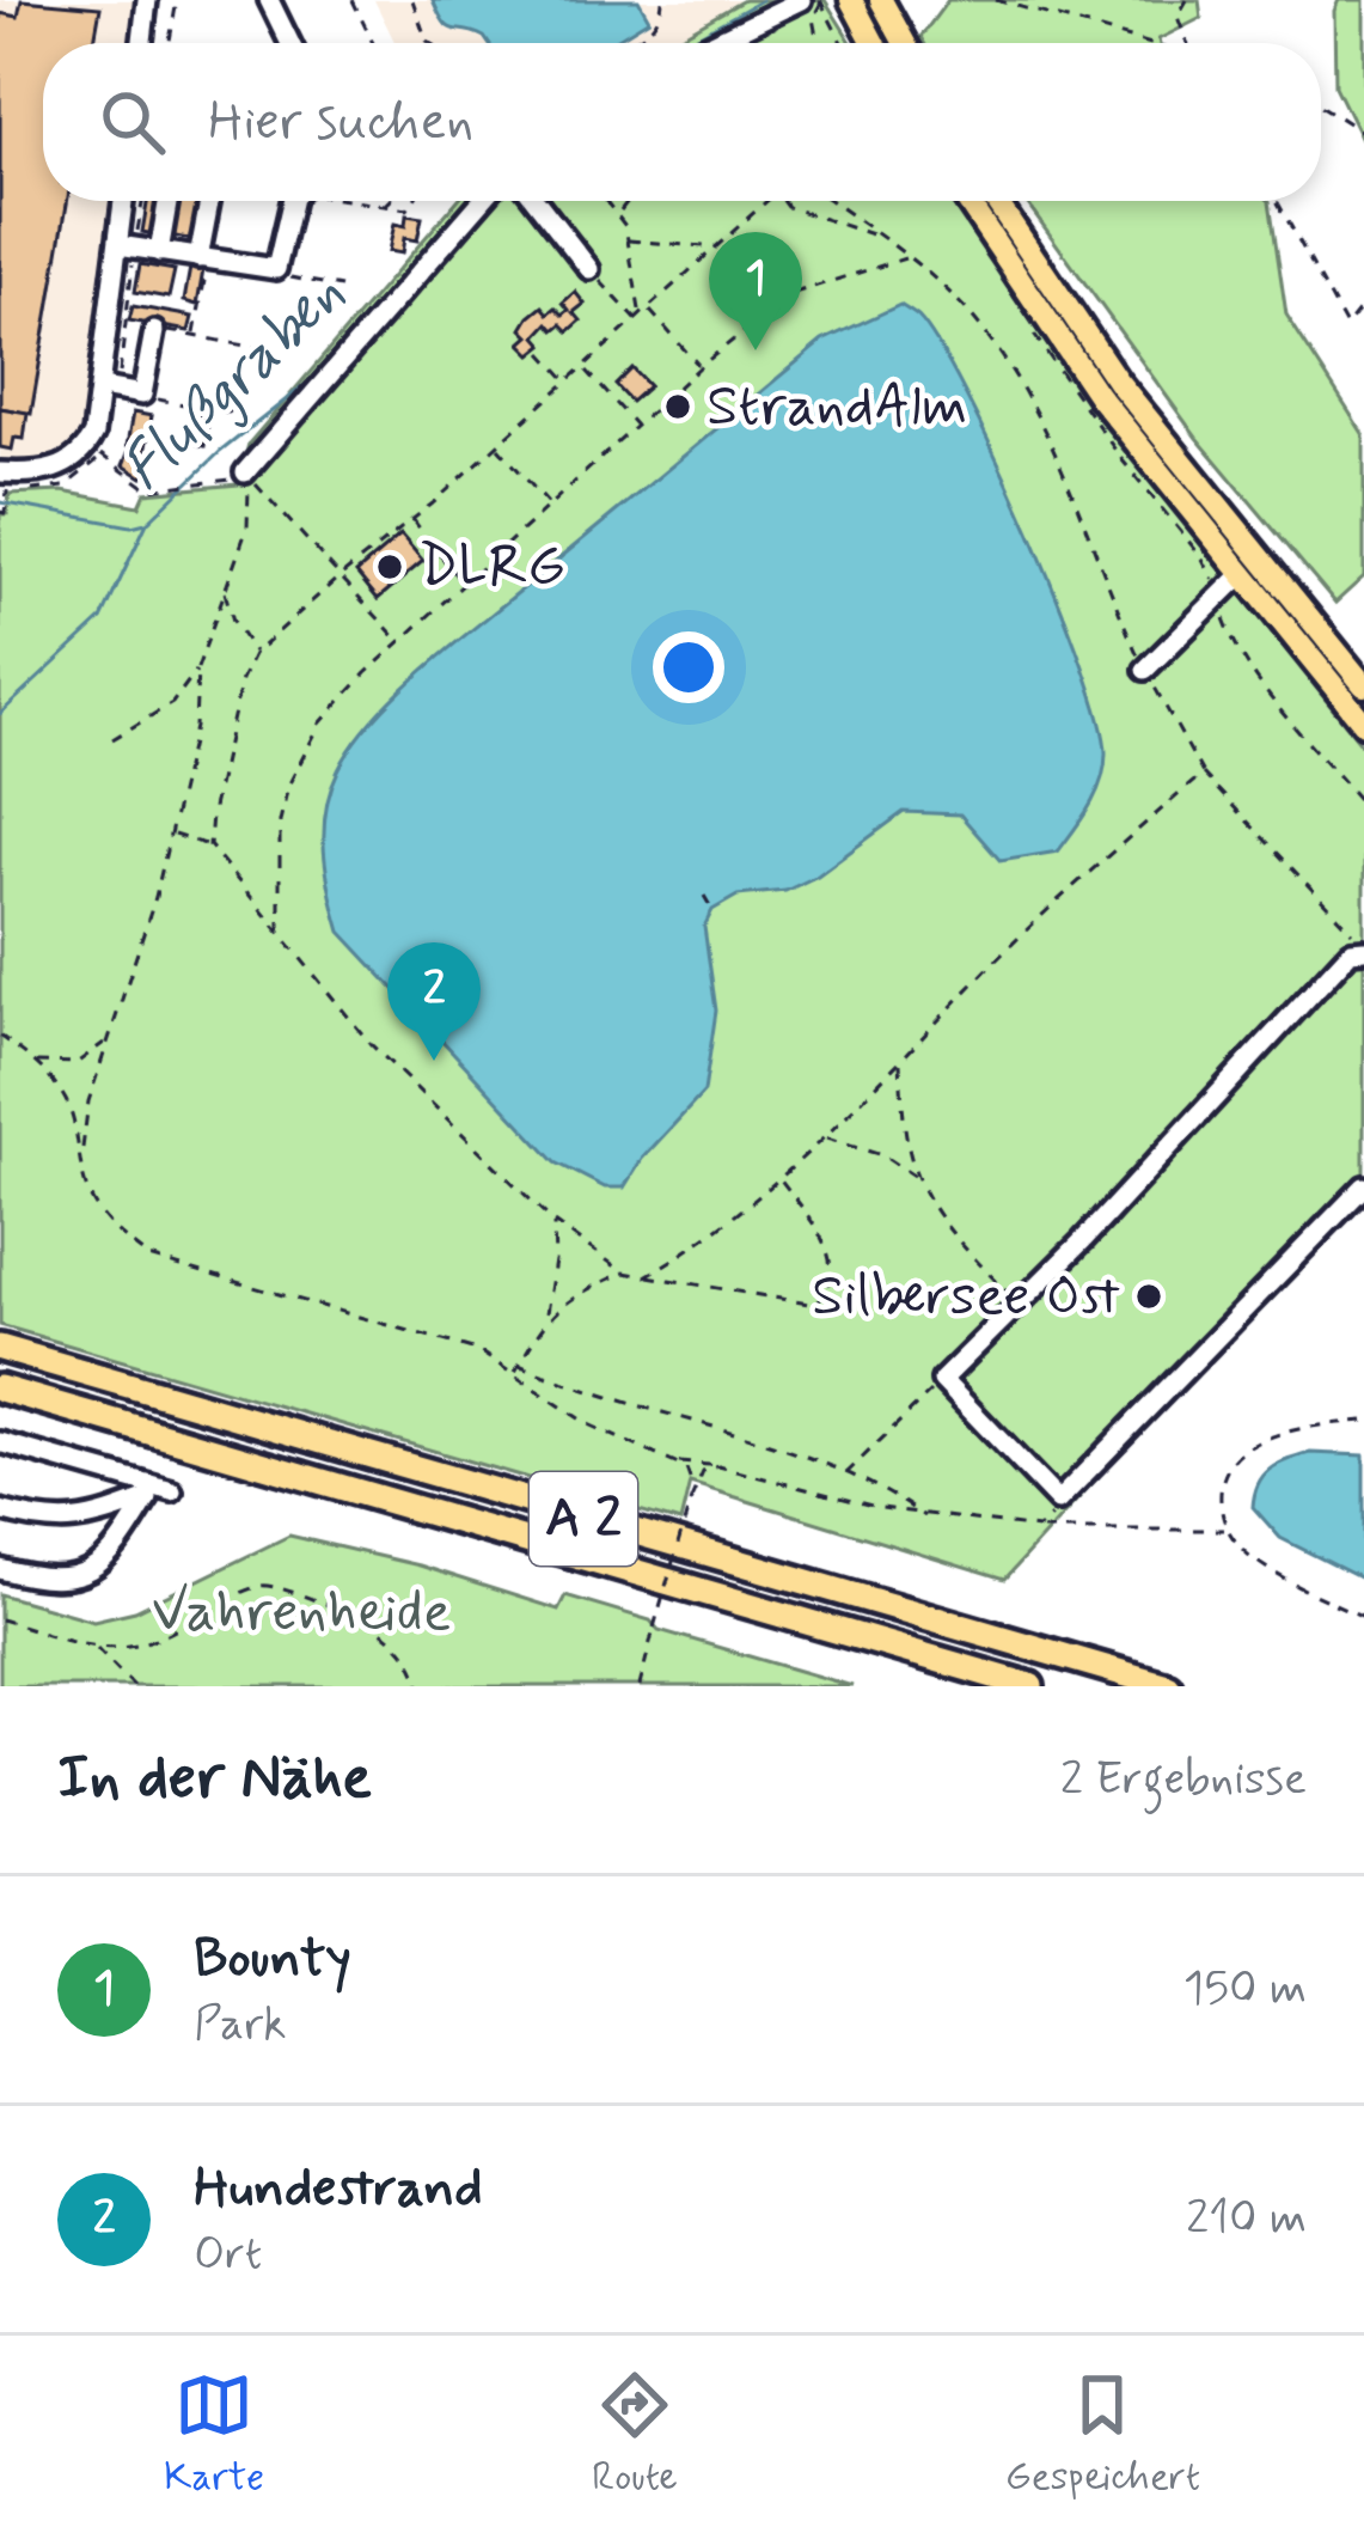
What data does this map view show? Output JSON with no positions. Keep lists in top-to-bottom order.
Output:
{
  "streets": {
    "highway": ["A 2"]
  },
  "water": ["Flußgraben"],
  "parks": ["Vahrenheide"],
  "places": ["StrandAlm", "DLRG", "Silbersee Ost"],
  "page": {
    "search": "Hier suchen",
    "pins": ["1", "2"],
    "heading": ["In der Nähe", "2 Ergebnisse"],
    "list": [
      {
        "mark": "1",
        "name": "Bounty",
        "note": "Park",
        "value": "150 m"
      },
      {
        "mark": "2",
        "name": "Hundestrand",
        "note": "Ort",
        "value": "210 m"
      }
    ],
    "nav": ["Karte", "Route", "Gespeichert"]
  }
}
